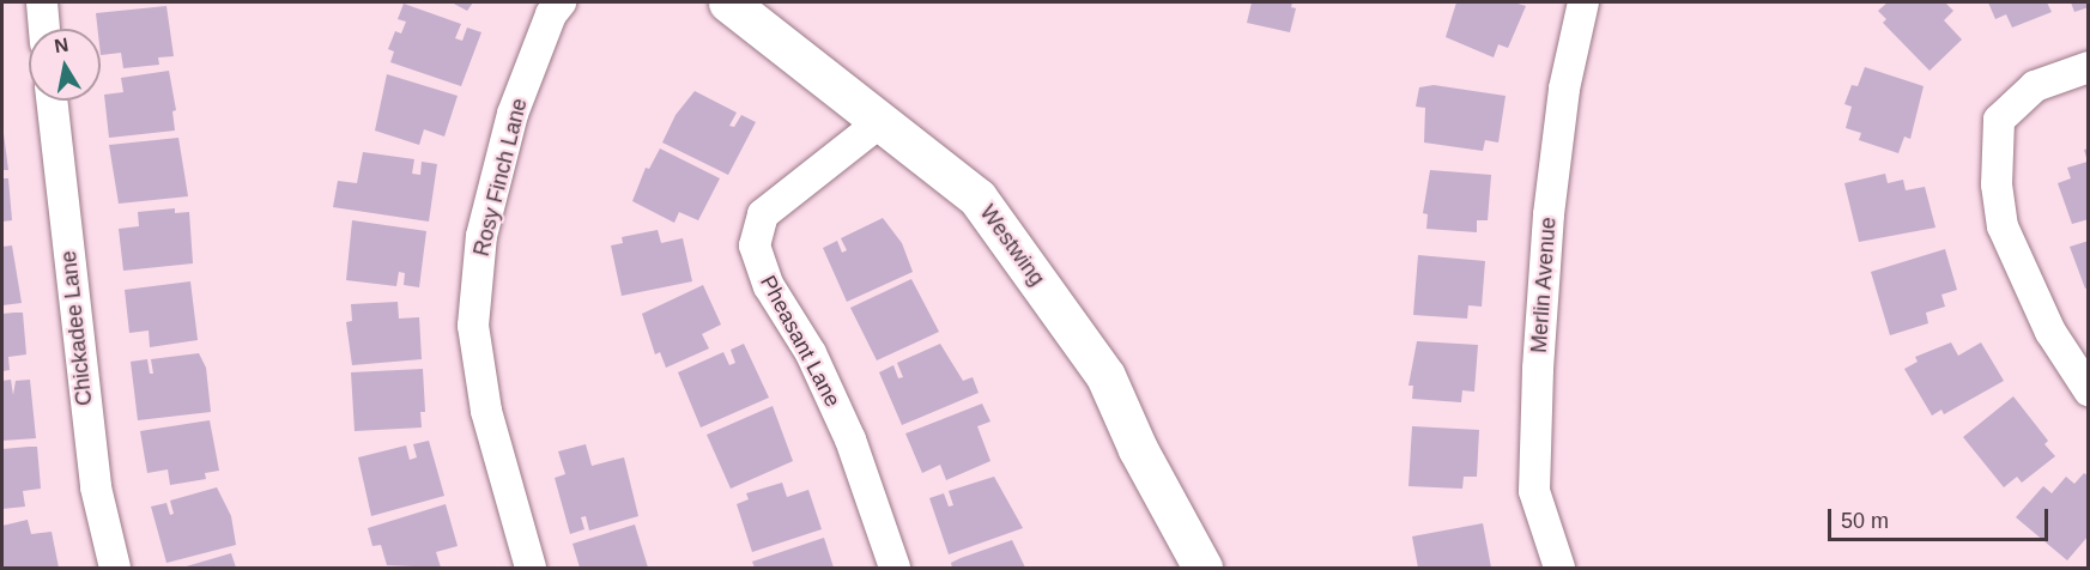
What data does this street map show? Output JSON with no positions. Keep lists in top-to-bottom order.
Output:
{
  "streets": {
    "street": [
      "Rosy Finch Lane",
      "Westwing",
      "Merlin Avenue",
      "Chickadee Lane",
      "Pheasant Lane"
    ]
  },
  "crossings": [
    ["Westwing", "Pheasant Lane"]
  ],
  "scale_bar": "50 m",
  "north": "top"
}
